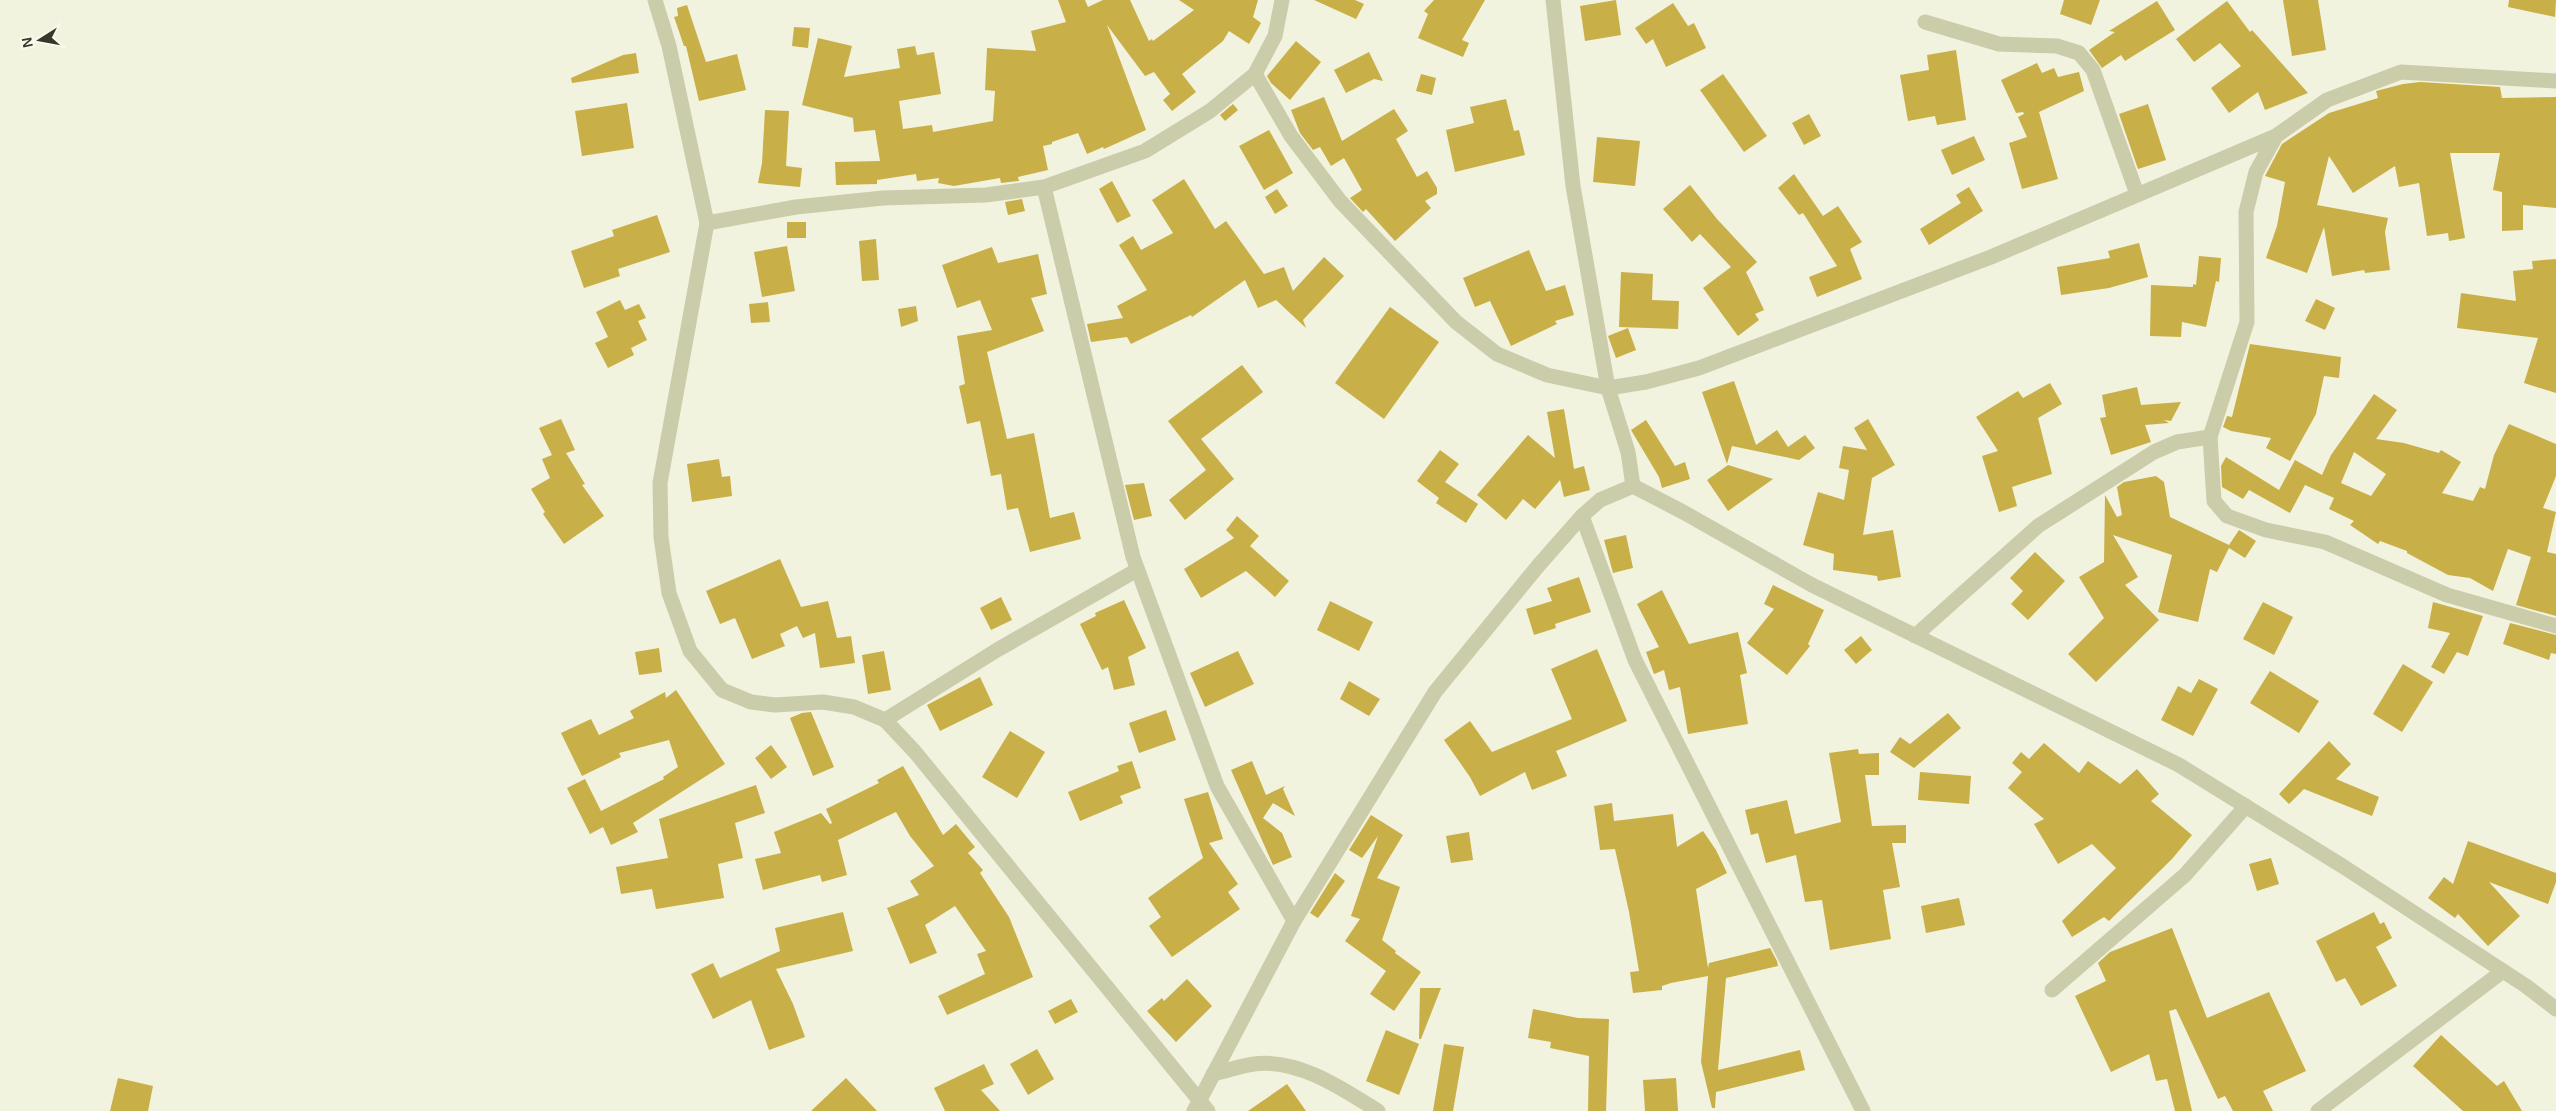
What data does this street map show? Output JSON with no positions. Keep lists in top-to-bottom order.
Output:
{
  "north": "left"
}
